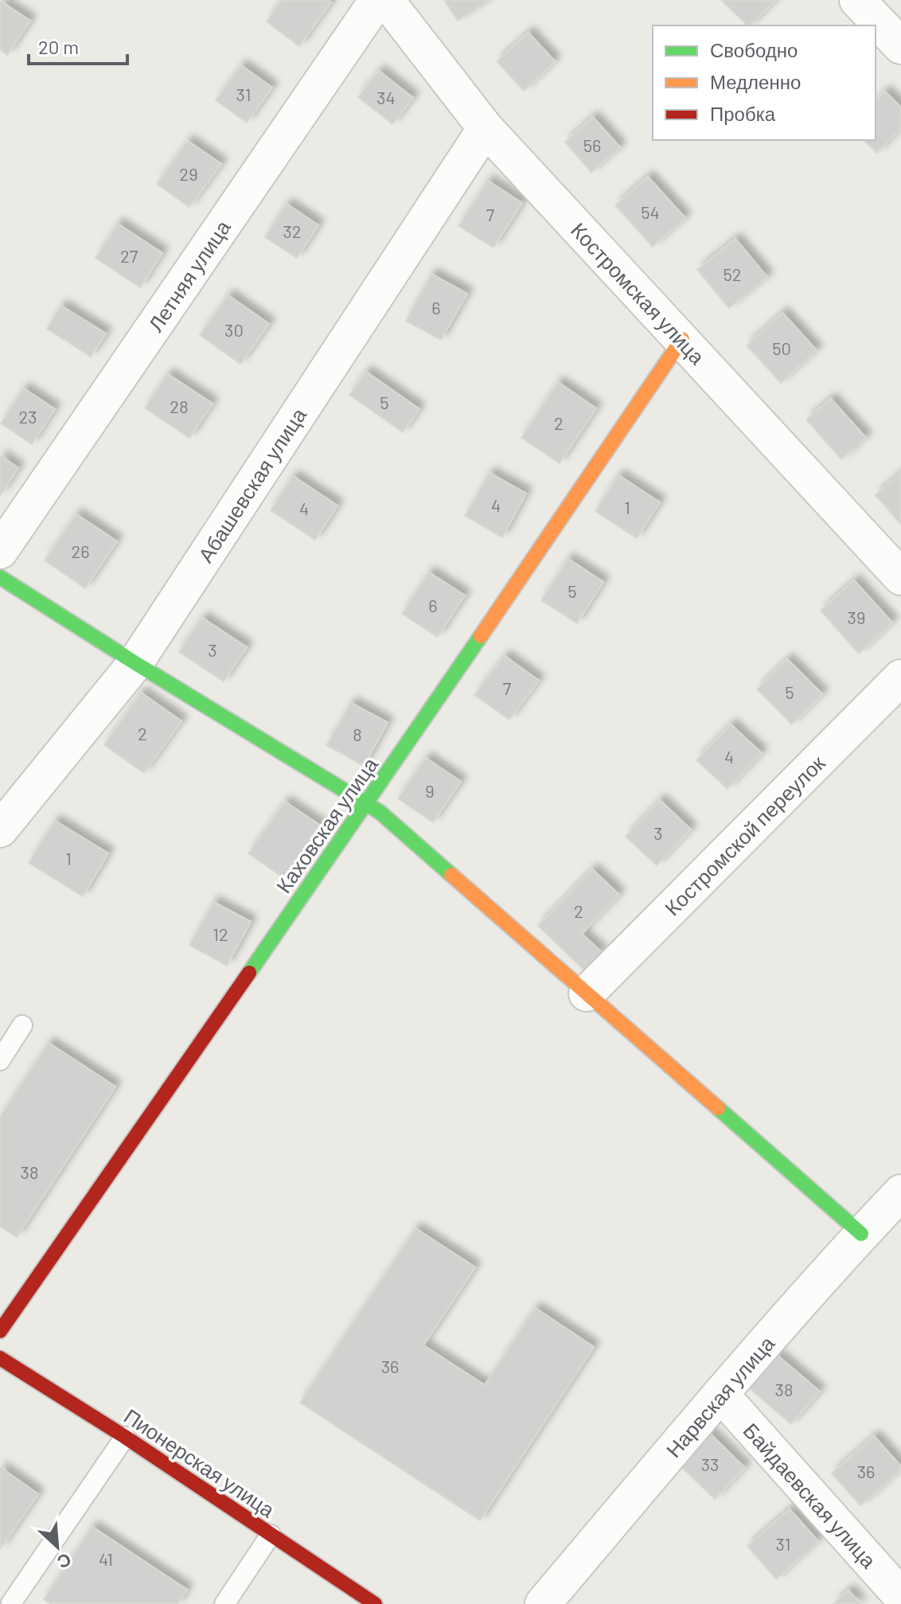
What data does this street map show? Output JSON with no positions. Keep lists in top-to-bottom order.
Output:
{
  "streets": {
    "street": [
      "Летняя улица",
      "Костромская улица",
      "Абашевская улица",
      "Каховская улица",
      "Костромской переулок",
      "Нарвская улица",
      "Пионерская улица",
      "Байдаевская улица"
    ]
  },
  "crossings": [
    ["Костромская улица", "Абашевская улица"],
    ["Костромская улица", "Каховская улица"],
    ["Нарвская улица", "Байдаевская улица"]
  ],
  "house_numbers": [
    "31",
    "34",
    "56",
    "29",
    "54",
    "7",
    "32",
    "27",
    "52",
    "6",
    "30",
    "50",
    "5",
    "28",
    "23",
    "2",
    "4",
    "1",
    "4",
    "26",
    "5",
    "6",
    "39",
    "3",
    "7",
    "5",
    "2",
    "8",
    "4",
    "9",
    "3",
    "1",
    "2",
    "12",
    "38",
    "36",
    "38",
    "33",
    "36",
    "31",
    "41"
  ],
  "legend": ["Свободно", "Медленно", "Пробка"],
  "scale_bar": "20 m",
  "north": "bottom right"
}
